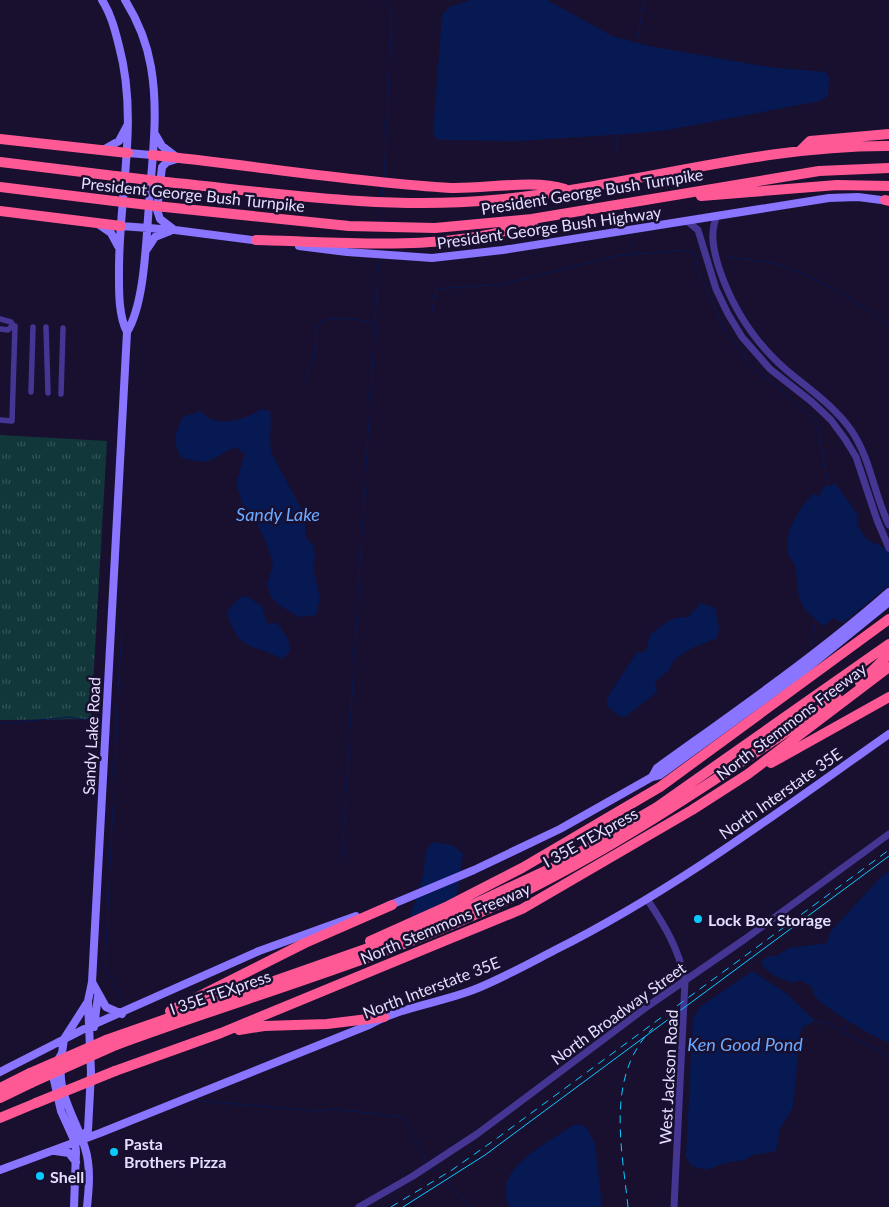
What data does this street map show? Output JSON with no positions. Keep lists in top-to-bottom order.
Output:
{
  "streets": {
    "highway": ["President George Bush Turnpike", "North Stemmons Freeway", "I 35E TEXpress"],
    "main road": ["President George Bush Highway", "Sandy Lake Road", "North Interstate 35E"],
    "street": ["North Broadway Street", "West Jackson Road"]
  },
  "crossings": [
    ["North Stemmons Freeway", "I 35E TEXpress"],
    ["Sandy Lake Road", "North Interstate 35E"],
    ["North Interstate 35E", "West Jackson Road"],
    ["North Broadway Street", "West Jackson Road"]
  ],
  "water": ["Sandy Lake", "Ken Good Pond"],
  "places": ["Lock Box Storage", "Pasta Brothers Pizza", "Shell"]
}
